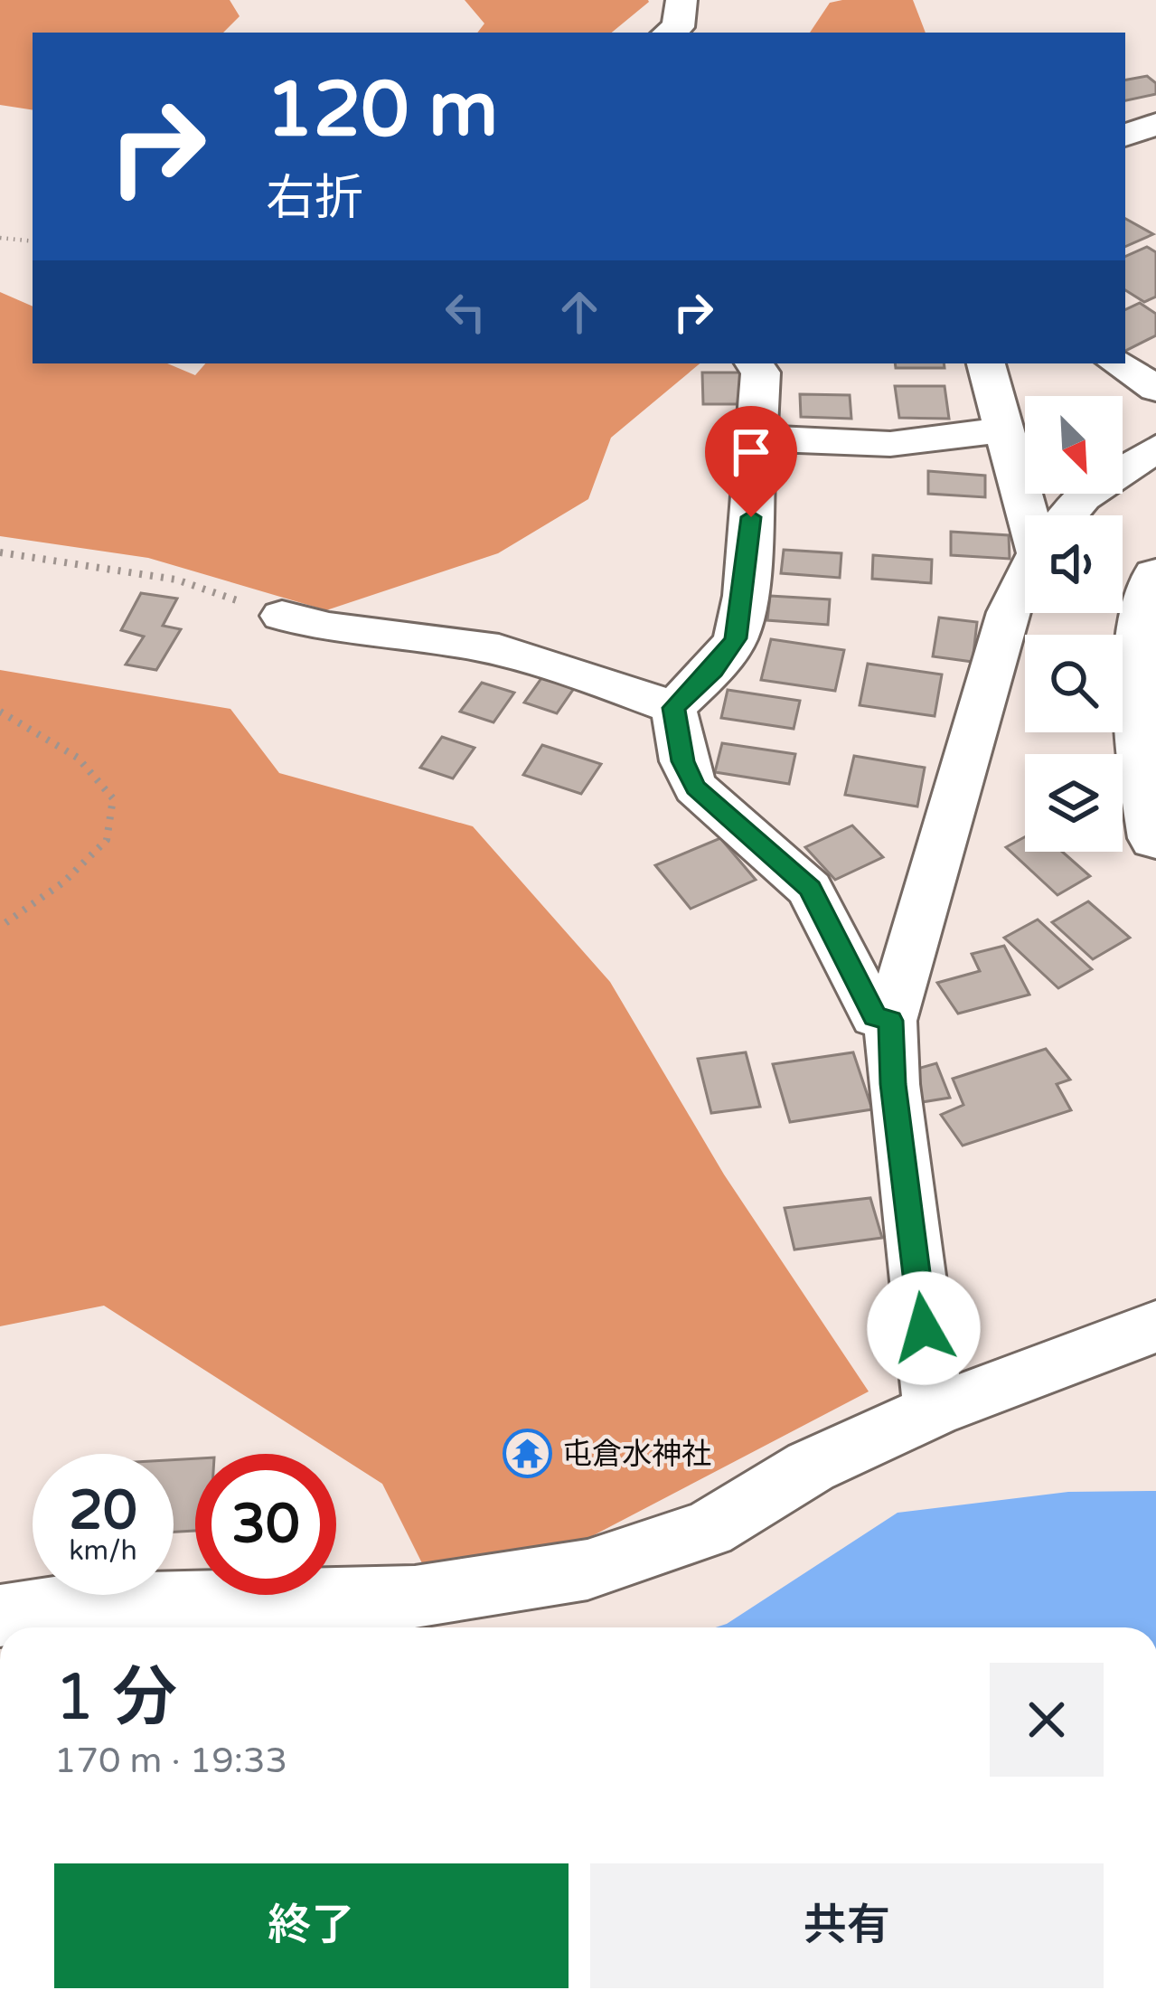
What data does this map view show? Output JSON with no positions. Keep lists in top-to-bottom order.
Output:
{
  "places": {
    "temple": ["屯倉水神社"]
  },
  "north": "bottom right",
  "page": {
    "turn": ["120 m", "右折"],
    "speed": "20 km/h",
    "limit": "30",
    "heading": ["1 分", "170 m · 19:33"],
    "buttons": ["終了", "共有"]
  }
}
